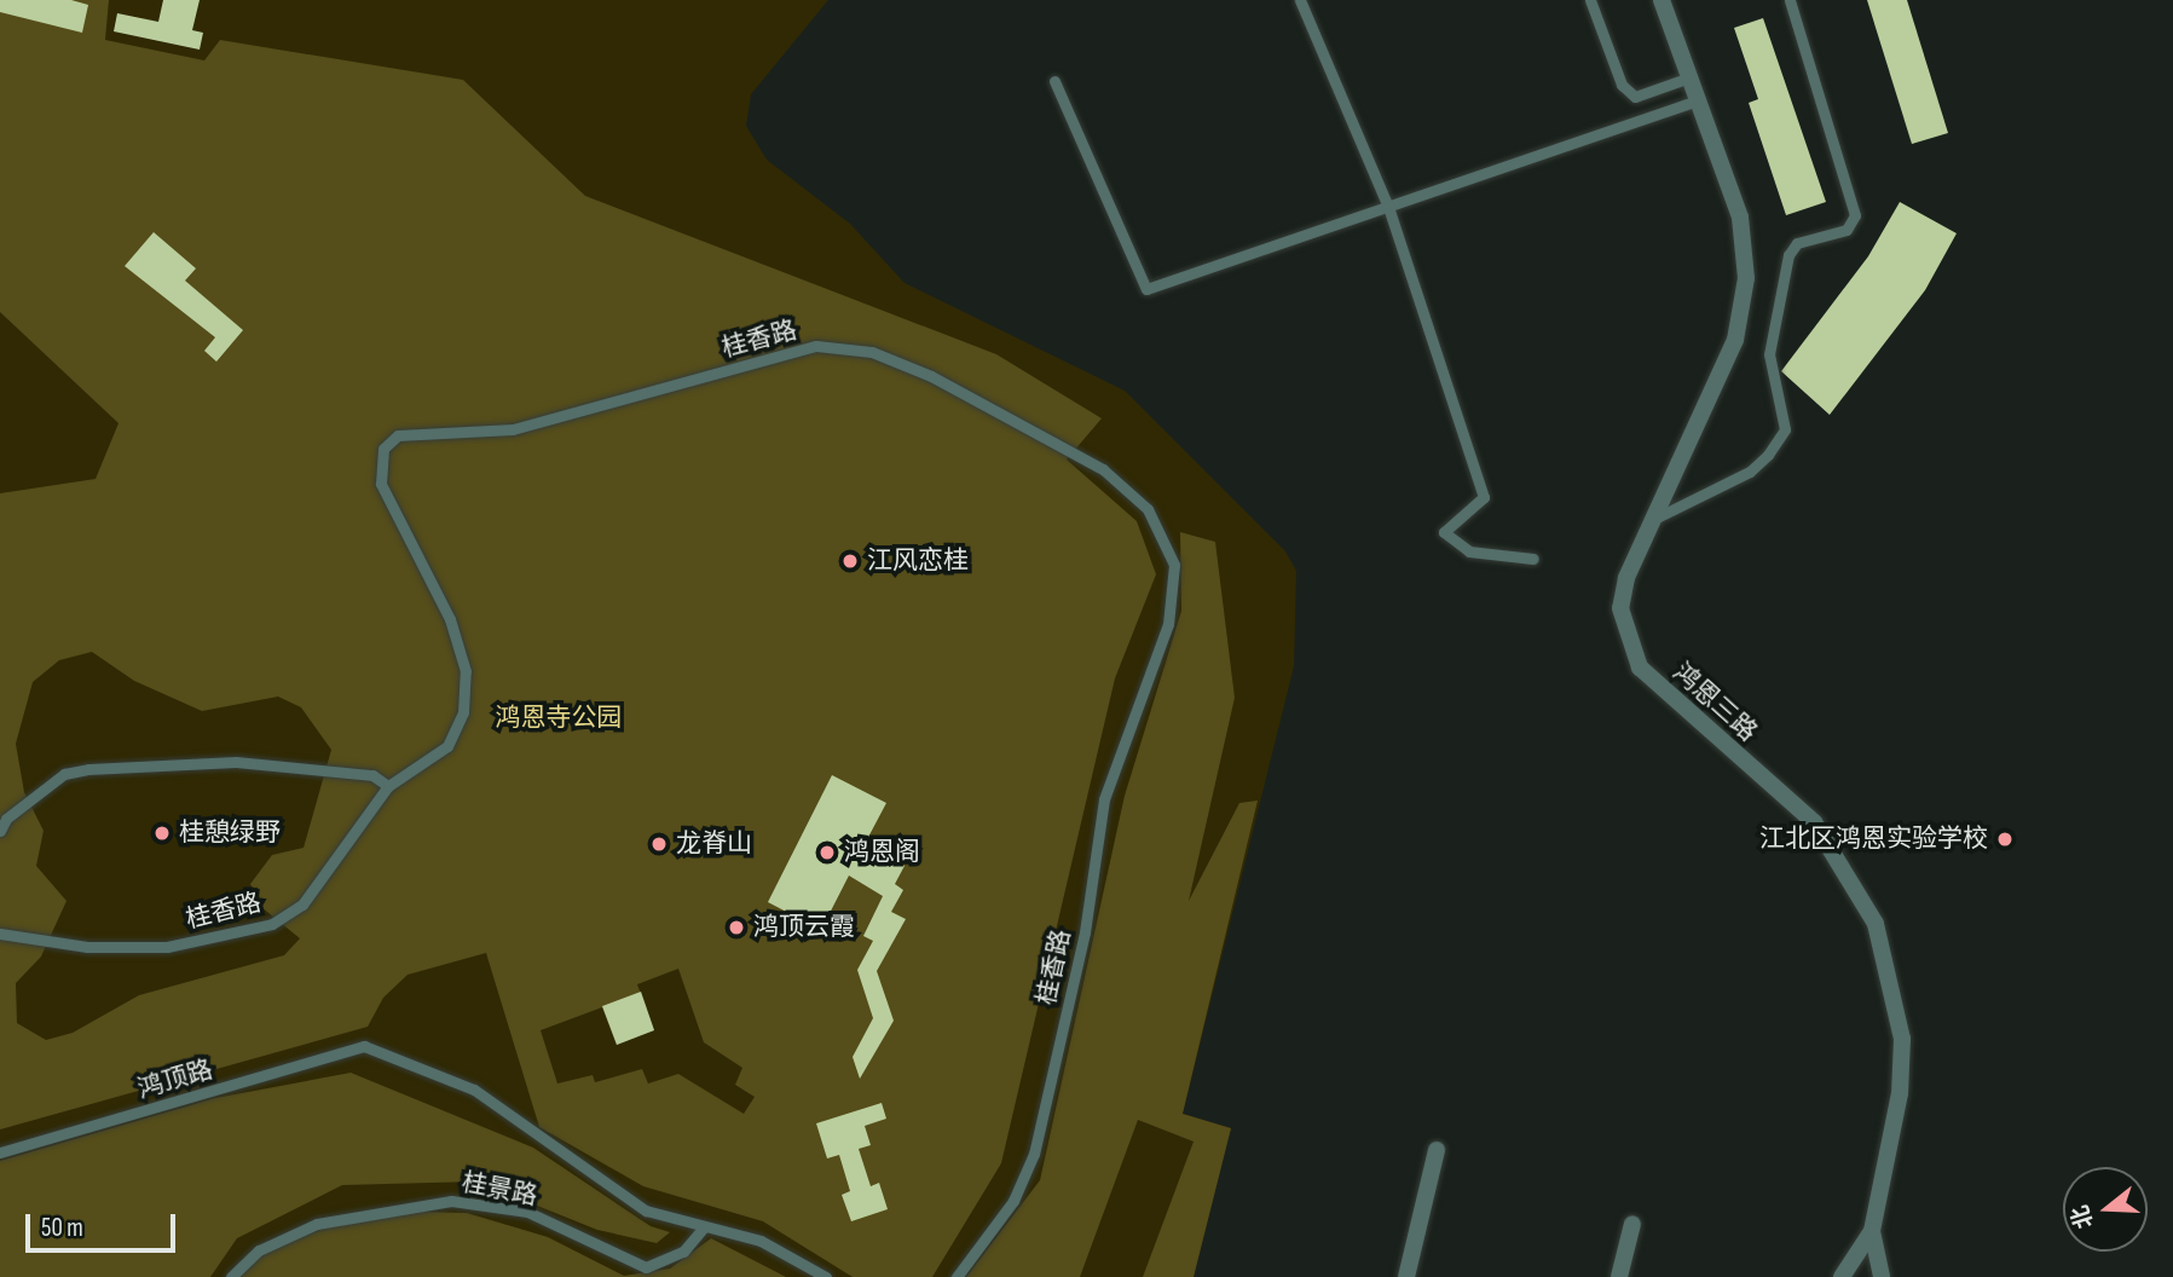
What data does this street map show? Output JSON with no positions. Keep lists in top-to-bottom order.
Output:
{
  "streets": {
    "street": ["鸿恩三路"],
    "lane": ["桂香路", "鸿顶路", "桂景路"]
  },
  "crossings": [
    ["鸿顶路", "桂景路"]
  ],
  "parks": ["鸿恩寺公园"],
  "places": [
    "江风恋桂",
    "桂憩绿野",
    "江北区鸿恩实验学校",
    "龙脊山",
    "鸿恩阁",
    "鸿顶云霞"
  ],
  "scale_bar": "50 m",
  "north": "left"
}
